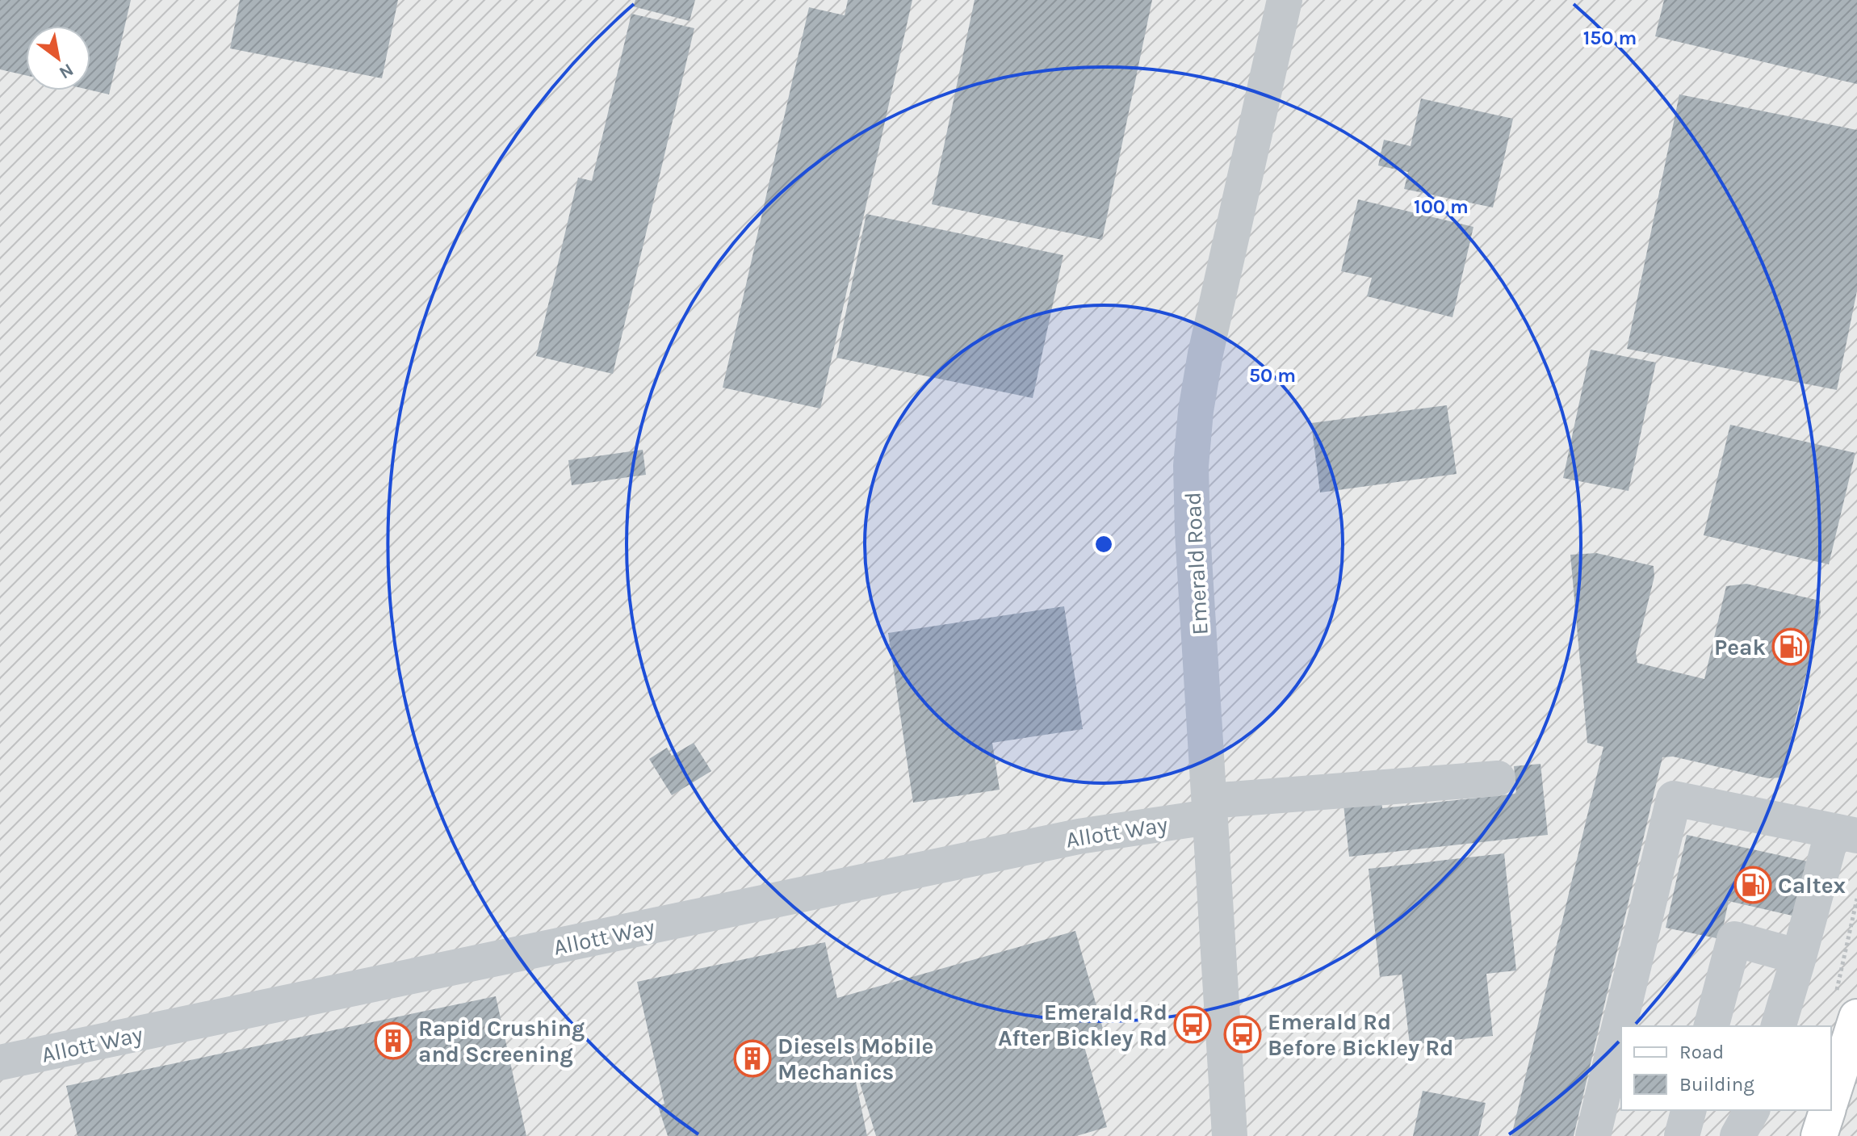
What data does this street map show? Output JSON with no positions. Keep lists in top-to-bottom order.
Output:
{
  "streets": {
    "street": ["Emerald Road", "Allott Way"]
  },
  "crossings": [
    ["Emerald Road", "Allott Way"]
  ],
  "places": {
    "fuel station": ["Peak", "Caltex"],
    "bus stop": ["Emerald Rd After Bickley Rd", "Emerald Rd Before Bickley Rd"],
    "building": ["Rapid Crushing and Screening", "Diesels Mobile Mechanics"]
  },
  "legend": ["Road", "Building"],
  "north": "bottom right",
  "rings": ["150 m", "100 m", "50 m"]
}
